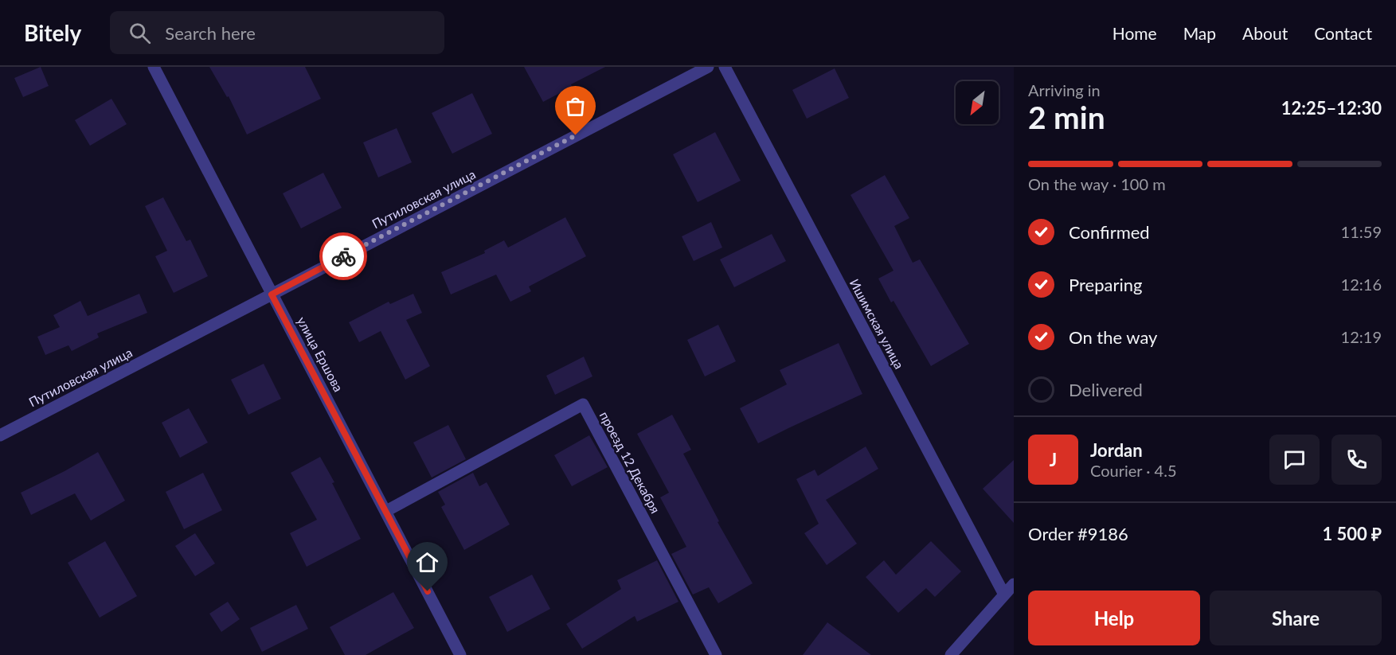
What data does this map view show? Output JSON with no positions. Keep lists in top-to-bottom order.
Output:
{
  "streets": {
    "street": [
      "Путиловская улица",
      "Ишимская улица",
      "улица Ершова",
      "проезд 12 Декабря"
    ]
  },
  "crossings": [
    ["Путиловская улица", "улица Ершова"],
    ["улица Ершова", "проезд 12 Декабря"]
  ],
  "north": "bottom left",
  "page": {
    "header": "Bitely",
    "search": "Search here",
    "nav": [
      "Home",
      "Map",
      "About",
      "Contact"
    ],
    "heading": ["2 min", "Arriving in", "12:25–12:30"],
    "panel": [
      "Jordan",
      "Courier · 4.5",
      "Order #9186",
      "1 500 ₽"
    ],
    "bar": "On the way · 100 m",
    "list": [
      ["Confirmed", "11:59"],
      ["Preparing", "12:16"],
      ["On the way", "12:19"],
      "Delivered"
    ],
    "round": "J",
    "buttons": ["Help", "Share"]
  }
}
